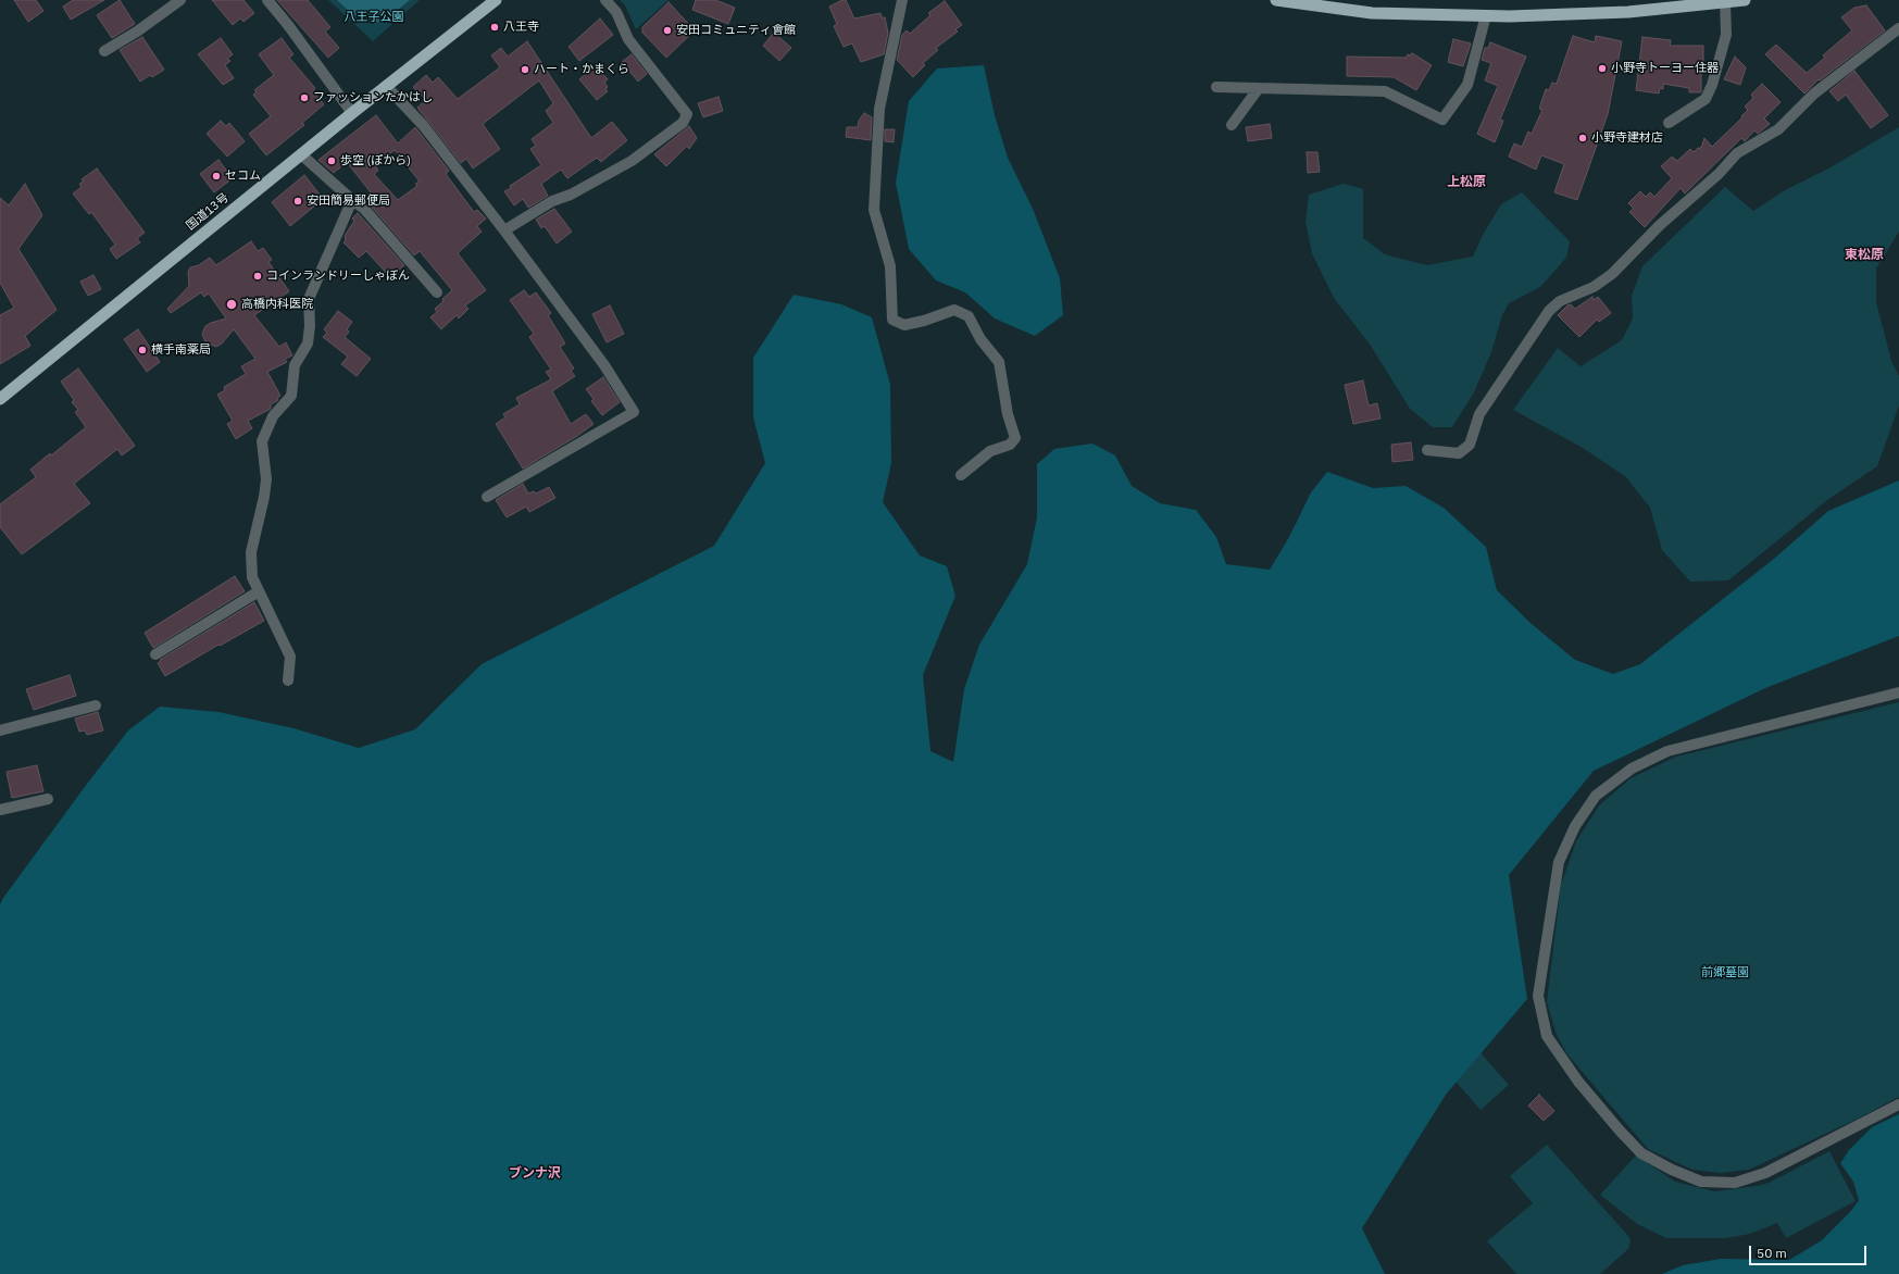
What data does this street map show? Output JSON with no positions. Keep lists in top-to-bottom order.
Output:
{
  "streets": {
    "highway": ["国道13号"]
  },
  "districts": ["上松原", "東松原", "ブンナ沢"],
  "parks": ["八王子公園", "前郷墓園"],
  "places": [
    "八王寺",
    "安田コミュニティ會館",
    "小野寺トーヨー住器",
    "ハート・かまくら",
    "ファッションたかはし",
    "小野寺建材店",
    "歩空 (ぽから)",
    "セコム",
    "安田簡易郵便局",
    "コインランドリーしゃぼん",
    "高橋内科医院",
    "横手南薬局"
  ],
  "scale_bar": "50 m"
}
